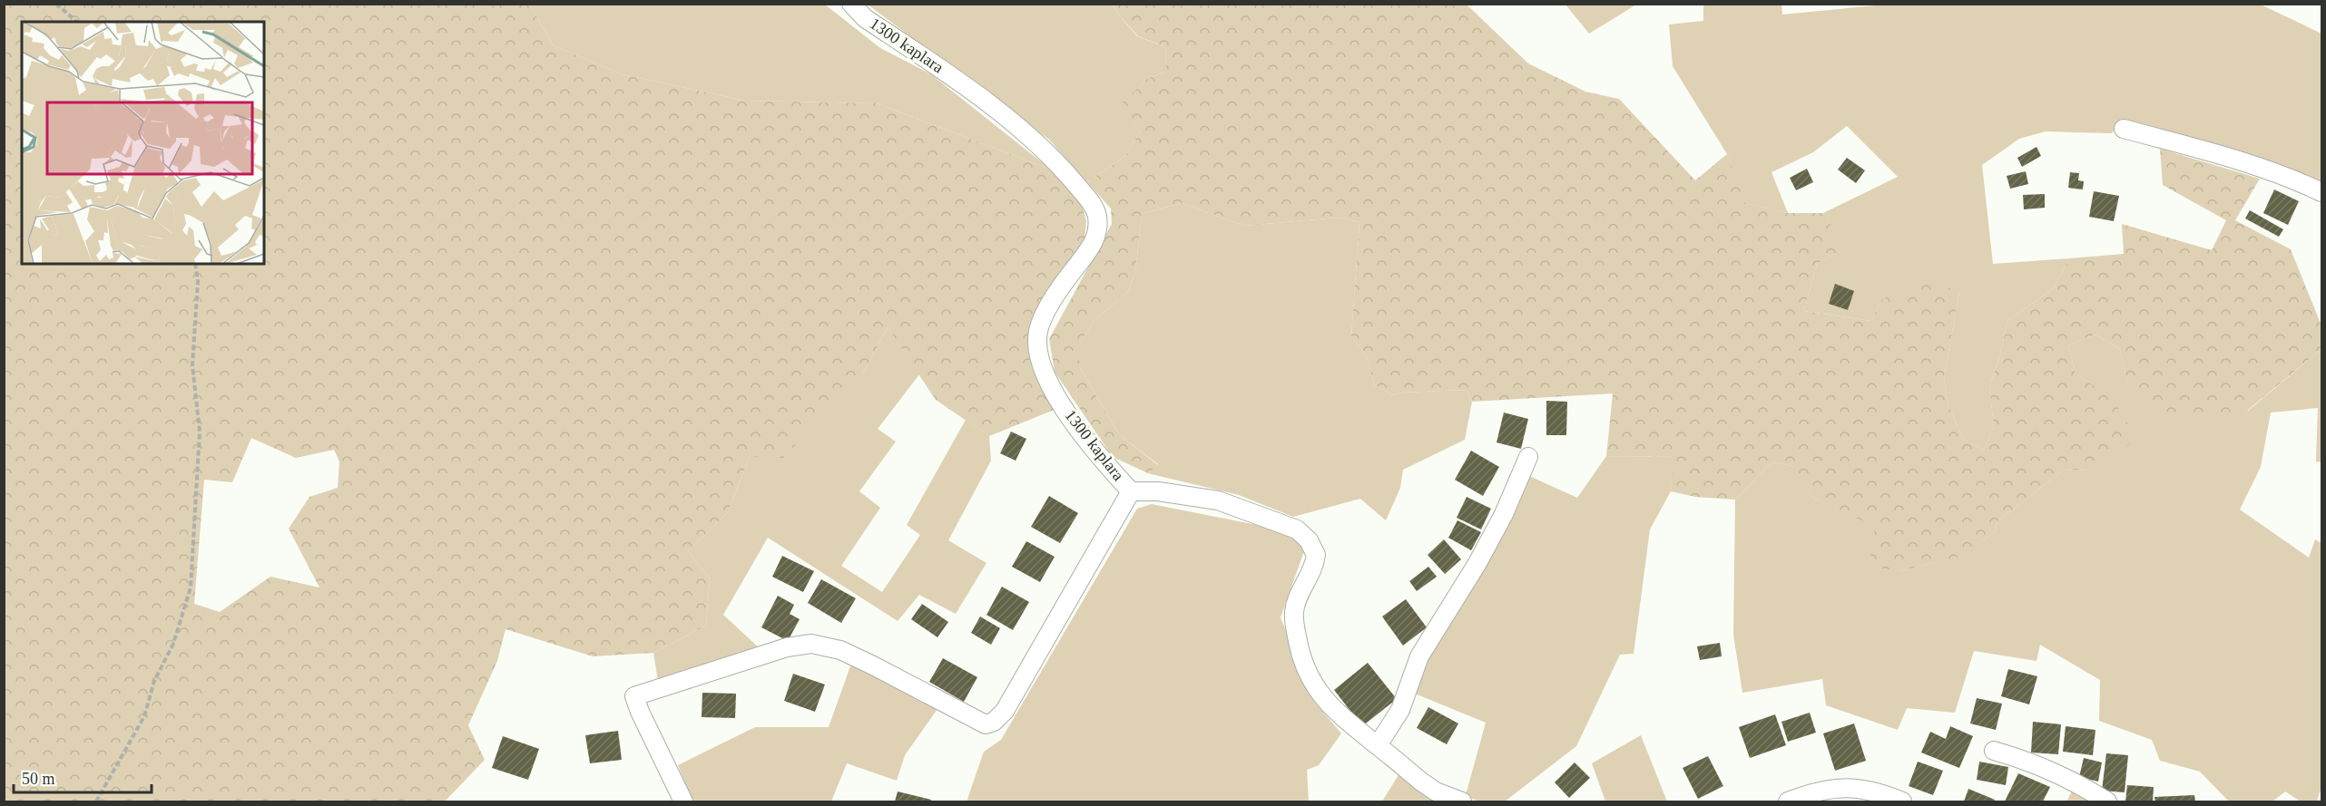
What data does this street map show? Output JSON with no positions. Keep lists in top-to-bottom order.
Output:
{
  "streets": {
    "street": ["1300 kaplara"]
  },
  "scale_bar": "50 m"
}
